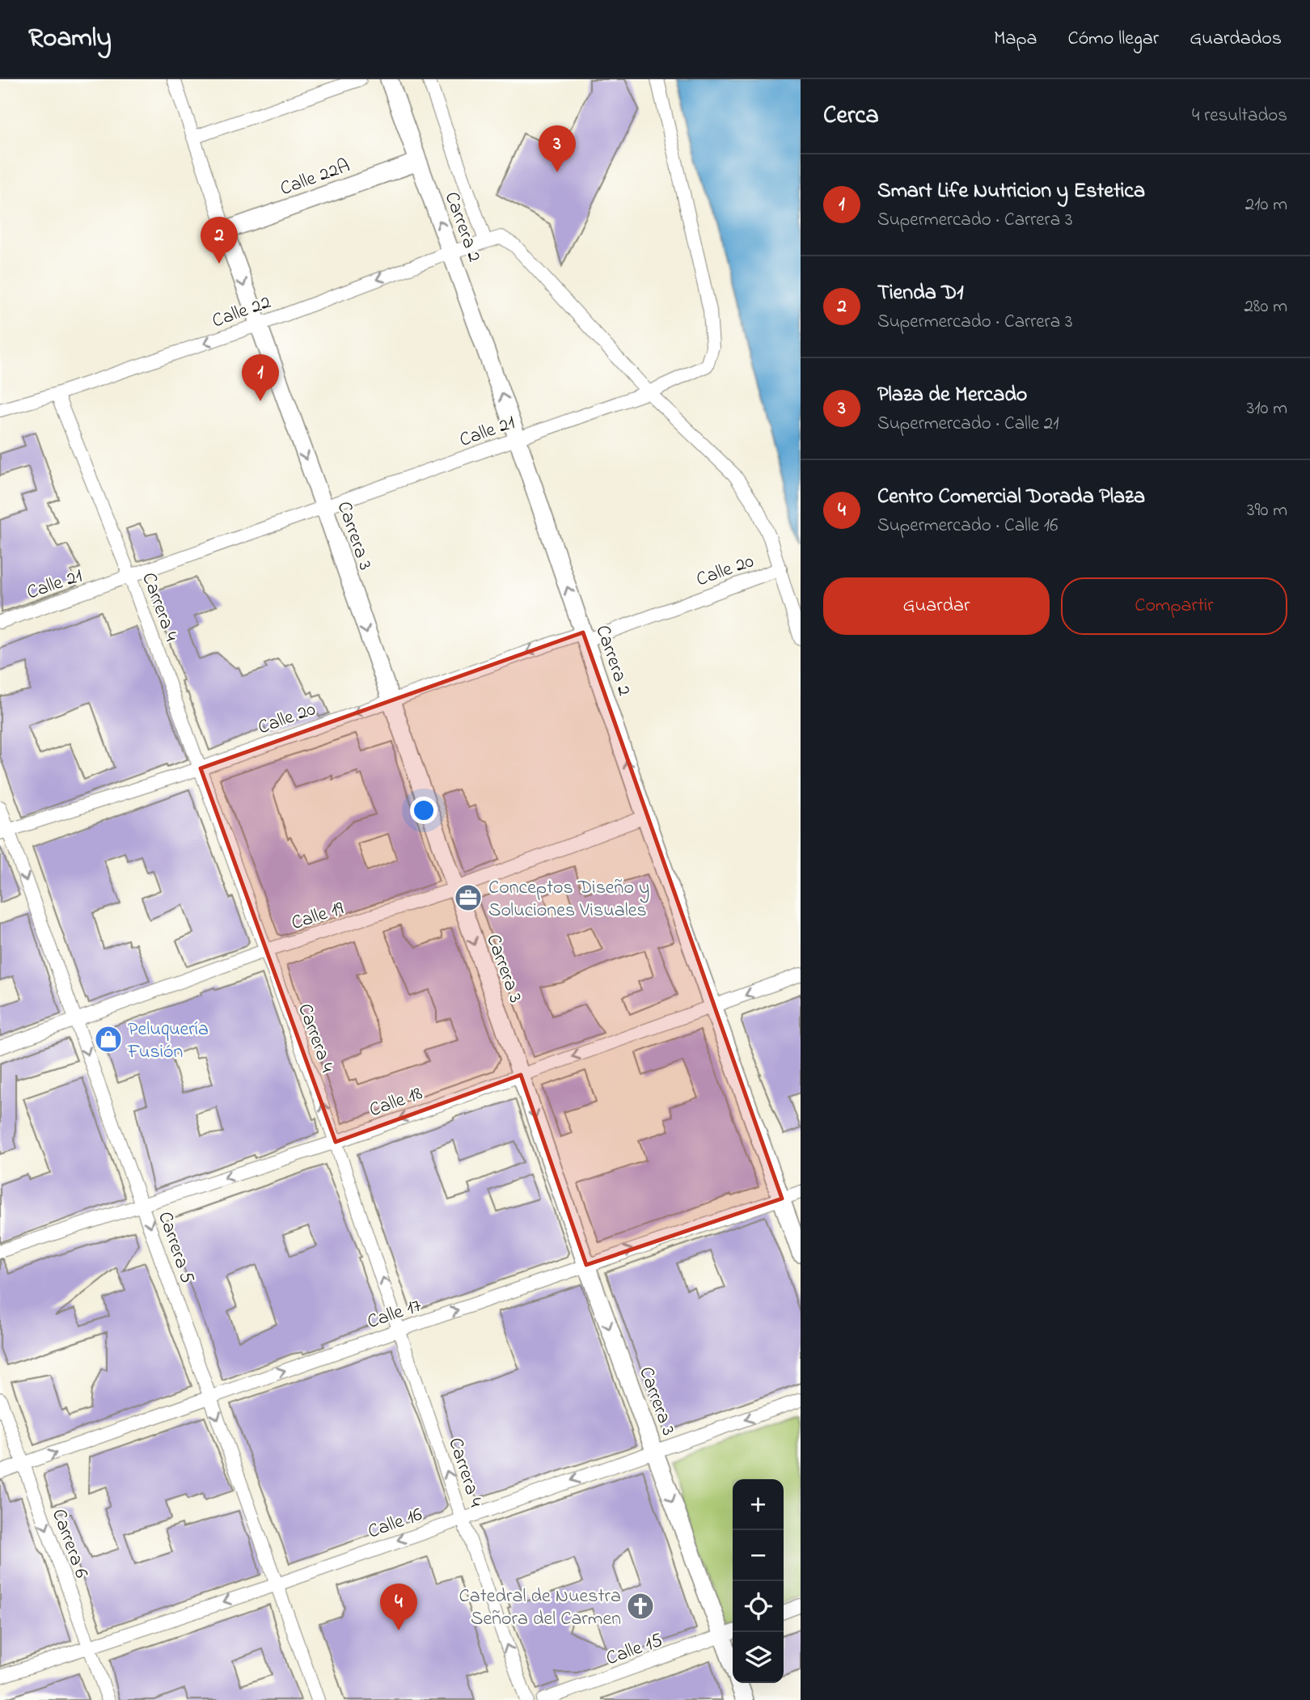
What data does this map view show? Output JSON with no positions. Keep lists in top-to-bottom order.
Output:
{
  "streets": {
    "main road": ["Calle 22A", "Carrera 2", "Carrera 3"],
    "street": [
      "Calle 22",
      "Calle 21",
      "Calle 20",
      "Carrera 4",
      "Calle 19",
      "Calle 18",
      "Carrera 5",
      "Calle 17",
      "Calle 16",
      "Carrera 6",
      "Calle 15"
    ]
  },
  "crossings": [
    ["Calle 22A", "Carrera 2"],
    ["Calle 22A", "Carrera 3"],
    ["Carrera 2", "Calle 22"],
    ["Carrera 2", "Calle 21"],
    ["Carrera 2", "Calle 20"],
    ["Carrera 2", "Calle 19"],
    ["Carrera 2", "Calle 18"],
    ["Carrera 2", "Calle 17"],
    ["Calle 22", "Carrera 3"],
    ["Calle 22", "Carrera 4"],
    ["Calle 21", "Carrera 3"],
    ["Calle 21", "Carrera 4"],
    ["Carrera 3", "Calle 20"],
    ["Carrera 3", "Calle 19"],
    ["Carrera 3", "Calle 18"],
    ["Carrera 3", "Calle 17"],
    ["Carrera 3", "Calle 16"],
    ["Carrera 3", "Calle 15"],
    ["Calle 20", "Carrera 4"],
    ["Calle 20", "Carrera 5"],
    ["Carrera 4", "Calle 19"],
    ["Carrera 4", "Calle 18"],
    ["Carrera 4", "Calle 17"],
    ["Carrera 4", "Calle 16"],
    ["Calle 19", "Carrera 5"],
    ["Calle 18", "Carrera 5"],
    ["Carrera 5", "Calle 17"],
    ["Carrera 5", "Calle 16"],
    ["Calle 17", "Carrera 6"],
    ["Calle 16", "Carrera 6"]
  ],
  "one_way": [
    "Carrera 2",
    "Calle 22",
    "Carrera 3",
    "Calle 20",
    "Carrera 4",
    "Calle 18",
    "Carrera 5",
    "Calle 17",
    "Calle 16",
    "Carrera 6"
  ],
  "places": {
    "office": ["Conceptos Diseño y Soluciones Visuales"],
    "shop": ["Peluquería Fusión"],
    "church": ["Catedral de Nuestra Señora del Carmen"]
  },
  "page": {
    "header": "Roamly",
    "nav": ["Mapa", "Cómo llegar", "Guardados"],
    "heading": ["Cerca", "4 resultados"],
    "pins": [
      "3",
      "2",
      "1",
      "4"
    ],
    "list": [
      {
        "mark": "1",
        "name": "Smart Life Nutricion y Estetica",
        "note": "Supermercado · Carrera 3",
        "value": "210 m"
      },
      {
        "mark": "2",
        "name": "Tienda D1",
        "note": "Supermercado · Carrera 3",
        "value": "280 m"
      },
      {
        "mark": "3",
        "name": "Plaza de Mercado",
        "note": "Supermercado · Calle 21",
        "value": "310 m"
      },
      {
        "mark": "4",
        "name": "Centro Comercial Dorada Plaza",
        "note": "Supermercado · Calle 16",
        "value": "390 m"
      }
    ],
    "buttons": ["Guardar", "Compartir"],
    "map_buttons": ["+", "−"]
  }
}
